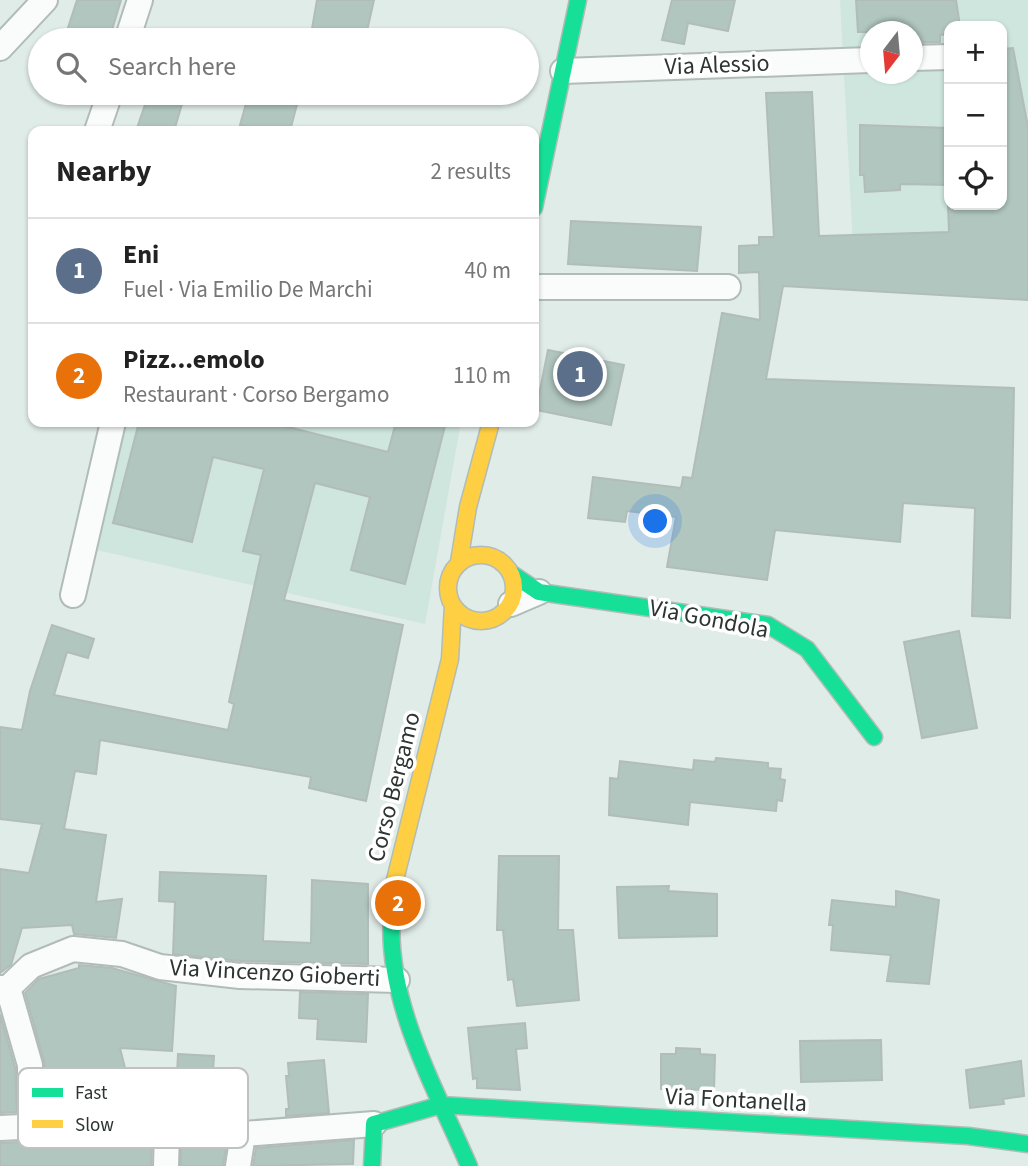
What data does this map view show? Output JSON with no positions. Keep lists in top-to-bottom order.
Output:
{
  "streets": {
    "main road": ["Via Gondola", "Corso Bergamo", "Via Fontanella"],
    "street": ["Via Alessio", "Via Vincenzo Gioberti"]
  },
  "crossings": [
    ["Via Gondola", "Corso Bergamo"],
    ["Corso Bergamo", "Via Vincenzo Gioberti"],
    ["Corso Bergamo", "Via Fontanella"]
  ],
  "legend": ["Fast", "Slow"],
  "north": "bottom",
  "page": {
    "map_buttons": ["+", "−"],
    "search": "Search here",
    "heading": ["Nearby", "2 results"],
    "list": [
      {
        "mark": "1",
        "name": "Eni",
        "note": "Fuel · Via Emilio De Marchi",
        "value": "40 m"
      },
      {
        "mark": "2",
        "name": "Pizz...emolo",
        "note": "Restaurant · Corso Bergamo",
        "value": "110 m"
      }
    ],
    "pins": ["1", "2"]
  }
}
